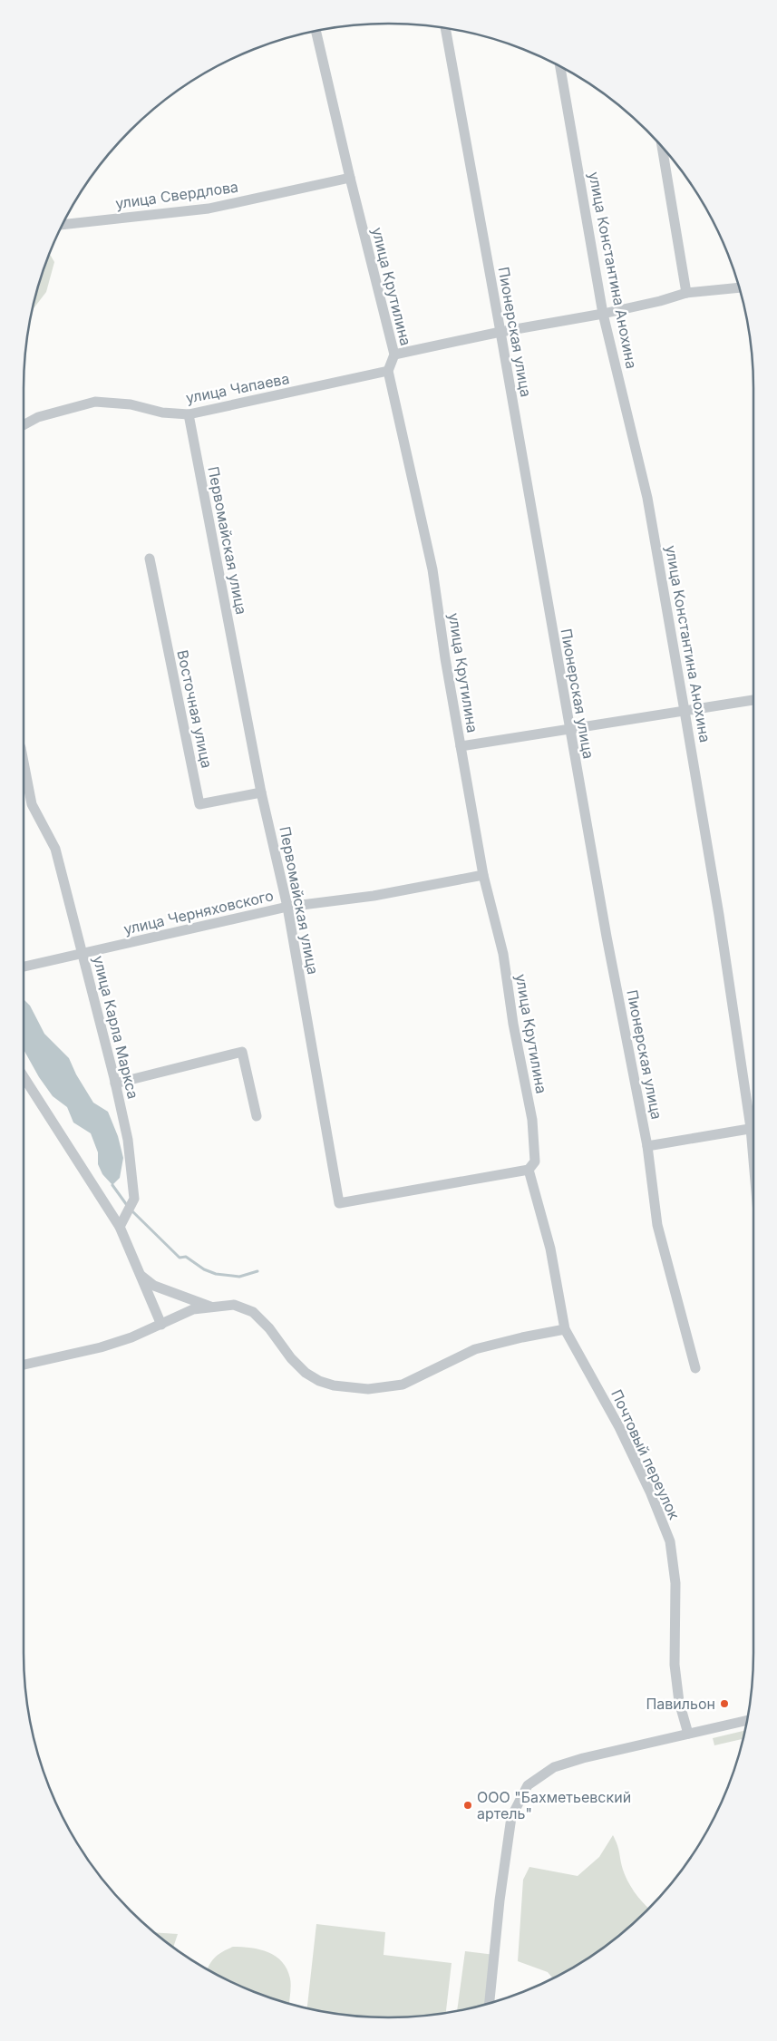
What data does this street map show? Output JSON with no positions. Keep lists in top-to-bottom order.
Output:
{
  "streets": {
    "street": [
      "улица Свердлова",
      "улица Константина Анохина",
      "улица Крутилина",
      "Пионерская улица",
      "улица Чапаева",
      "Первомайская улица",
      "Восточная улица",
      "улица Черняховского",
      "улица Карла Маркса",
      "Почтовый переулок"
    ]
  },
  "crossings": [
    ["улица Свердлова", "улица Крутилина"],
    ["улица Крутилина", "улица Чапаева"],
    ["улица Крутилина", "Первомайская улица"],
    ["улица Крутилина", "улица Черняховского"],
    ["улица Крутилина", "Почтовый переулок"],
    ["улица Чапаева", "Первомайская улица"],
    ["Первомайская улица", "Восточная улица"],
    ["Первомайская улица", "улица Черняховского"],
    ["улица Черняховского", "улица Карла Маркса"]
  ],
  "places": ["Павильон", "ООО \"Бахметьевский артель\""]
}
